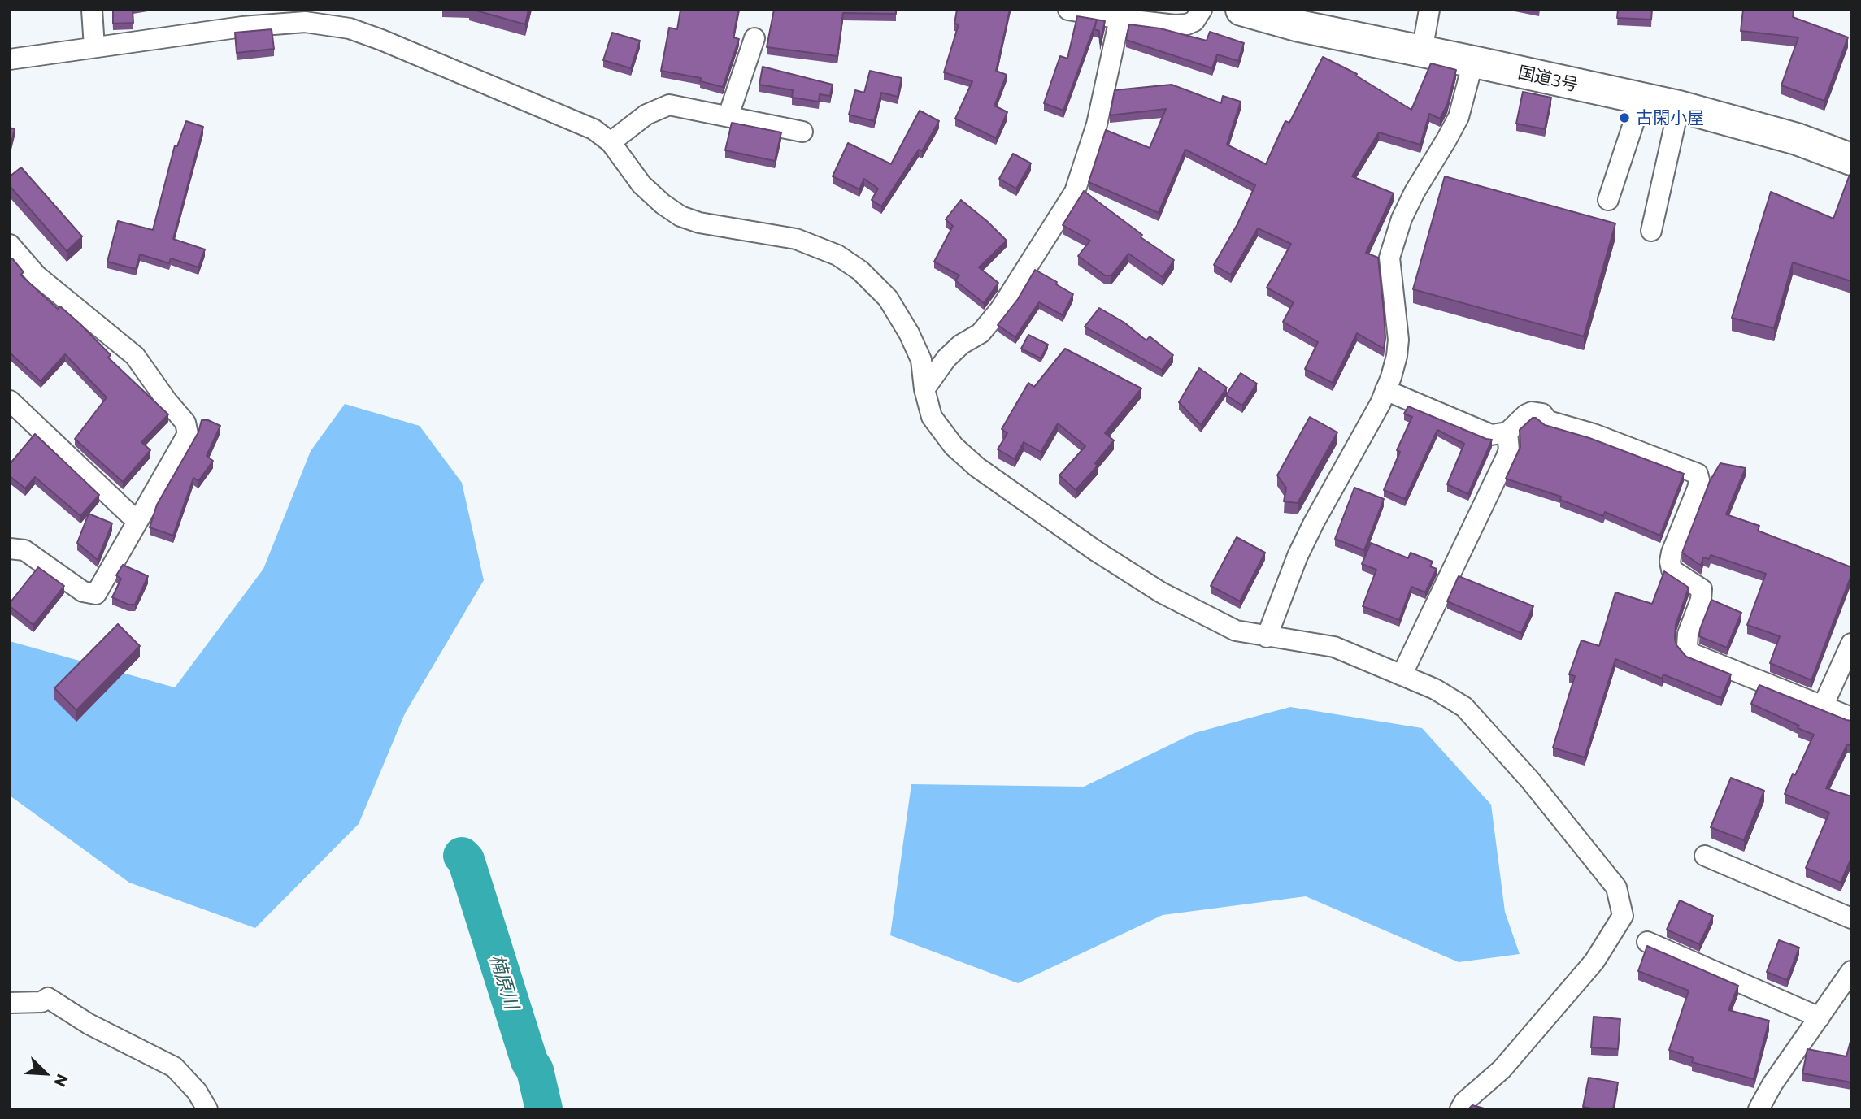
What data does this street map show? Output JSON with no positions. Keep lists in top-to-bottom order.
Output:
{
  "streets": {
    "highway": ["国道3号"]
  },
  "water": ["楠原川"],
  "places": ["古閑小屋"],
  "north": "bottom right"
}
